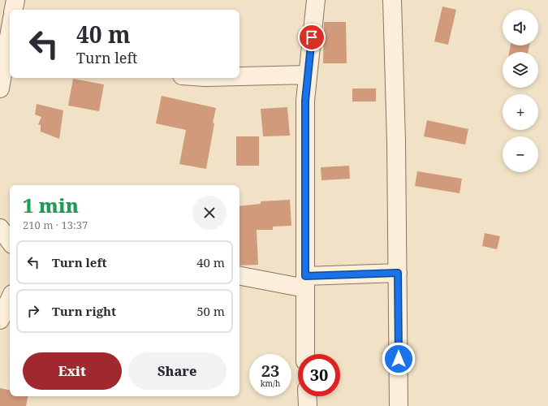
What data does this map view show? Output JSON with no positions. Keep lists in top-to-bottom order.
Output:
{
  "page": {
    "map_buttons": ["+", "−"],
    "turn": ["40 m", "Turn left"],
    "heading": ["1 min", "210 m · 13:37"],
    "list": [
      {
        "name": "Turn left",
        "value": "40 m"
      },
      {
        "name": "Turn right",
        "value": "50 m"
      }
    ],
    "buttons": ["Exit", "Share"],
    "speed": "23 km/h",
    "limit": "30"
  }
}
